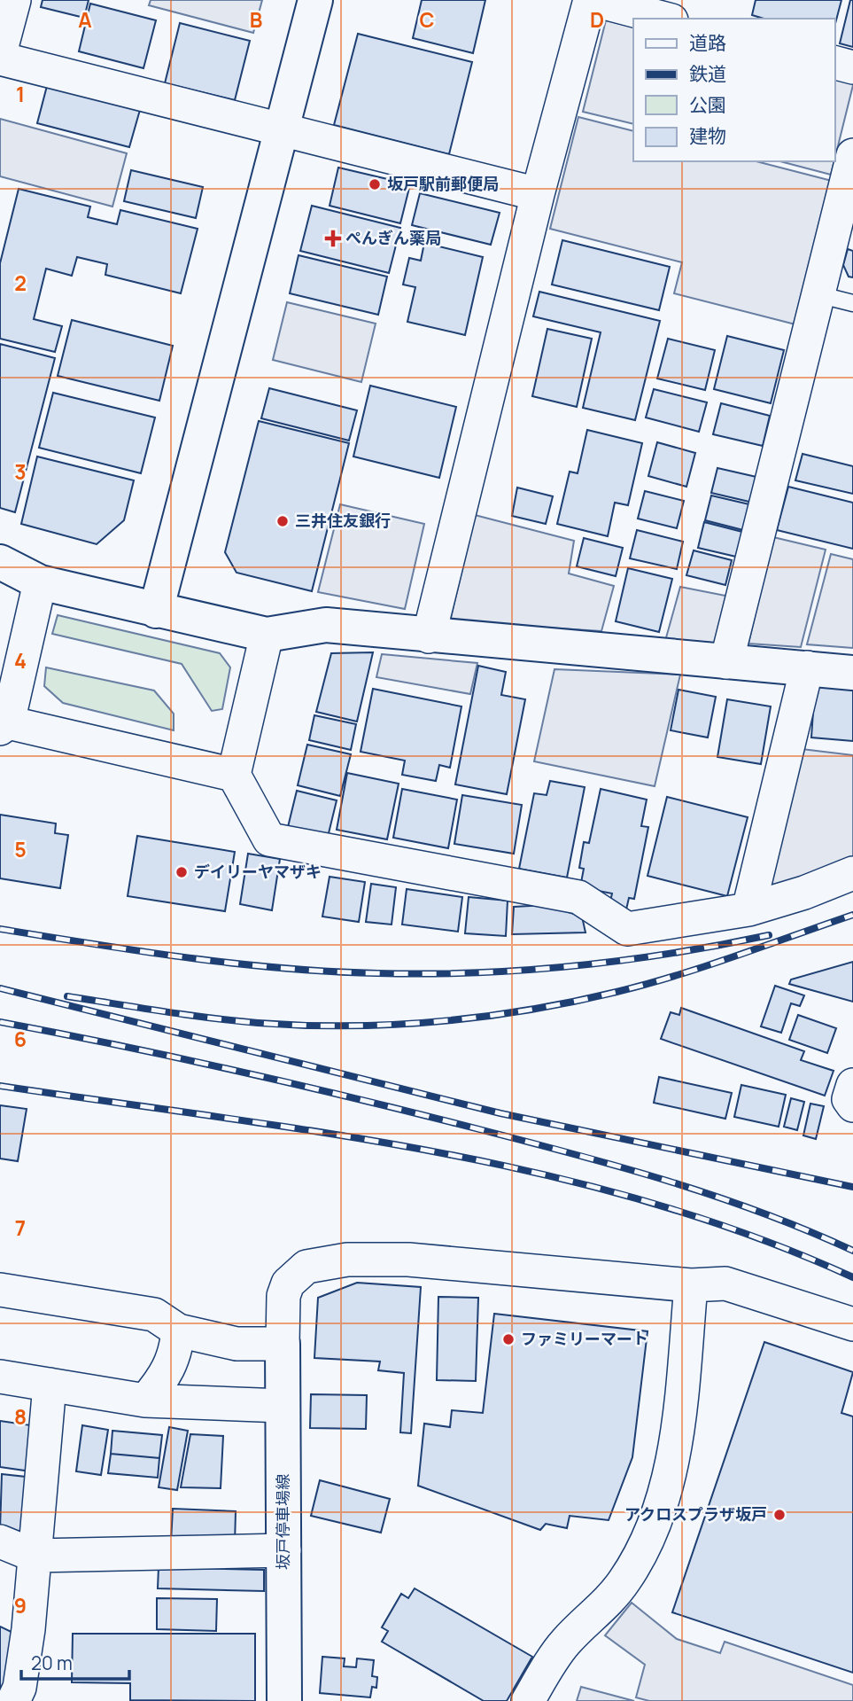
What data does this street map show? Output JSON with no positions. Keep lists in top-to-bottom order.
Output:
{
  "streets": {
    "street": ["坂戸停車場線"]
  },
  "places": {
    "other": [
      "坂戸駅前郵便局",
      "三井住友銀行",
      "デイリーヤマザキ",
      "ファミリーマート",
      "アクロスプラザ坂戸"
    ],
    "health": ["ぺんぎん薬局"]
  },
  "legend": [
    "道路",
    "鉄道",
    "公園",
    "建物"
  ],
  "scale_bar": "20 m",
  "grid": {
    "columns": [
      "A",
      "B",
      "C",
      "D"
    ],
    "rows": [
      "1",
      "2",
      "3",
      "4",
      "5",
      "6",
      "7",
      "8",
      "9"
    ]
  }
}
